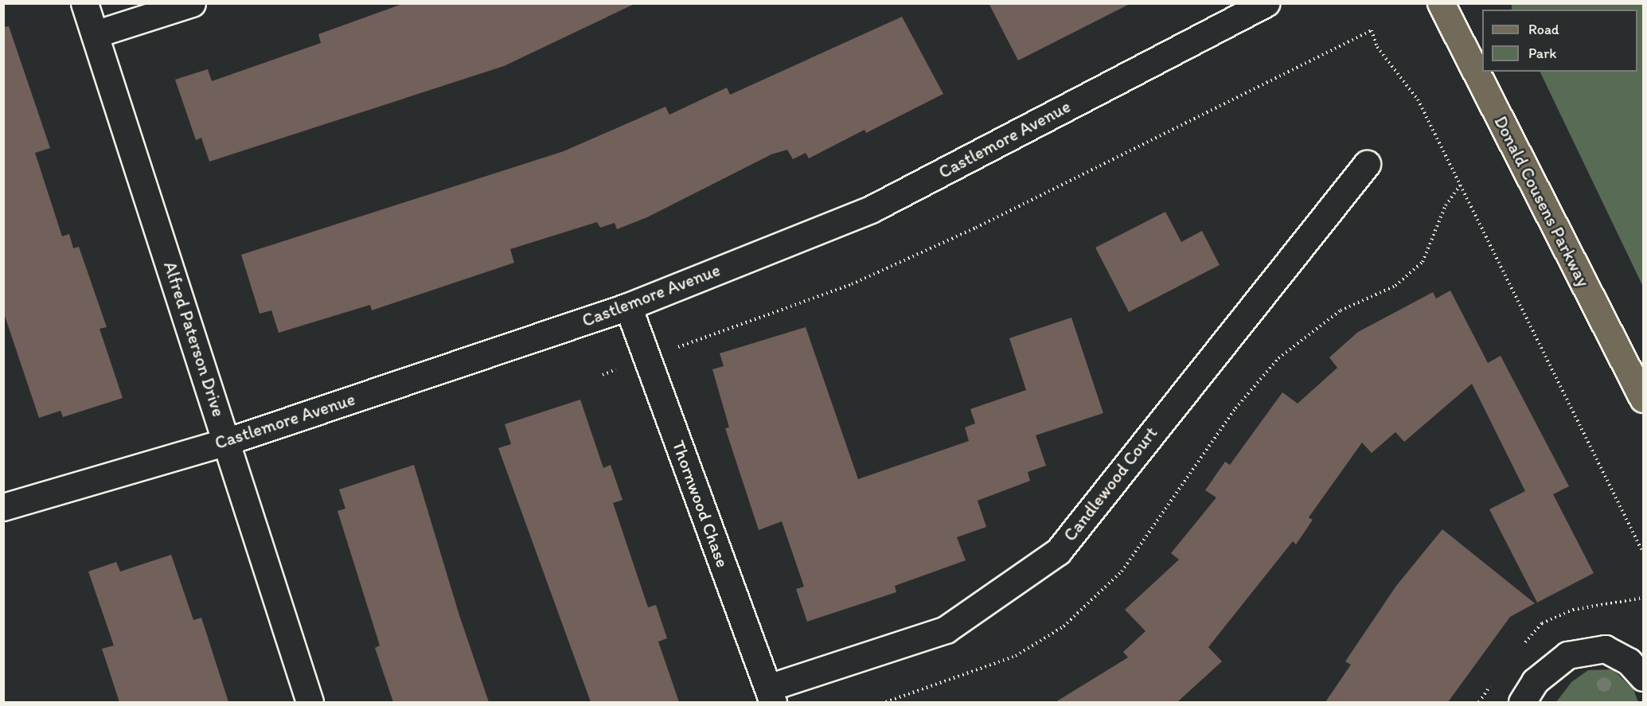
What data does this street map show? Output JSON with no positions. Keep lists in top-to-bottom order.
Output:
{
  "streets": {
    "main road": ["Donald Cousens Parkway"],
    "street": [
      "Castlemore Avenue",
      "Alfred Paterson Drive",
      "Candlewood Court",
      "Thornwood Chase"
    ]
  },
  "crossings": [
    ["Castlemore Avenue", "Alfred Paterson Drive"],
    ["Castlemore Avenue", "Thornwood Chase"],
    ["Candlewood Court", "Thornwood Chase"]
  ],
  "legend": ["Road", "Park"]
}
